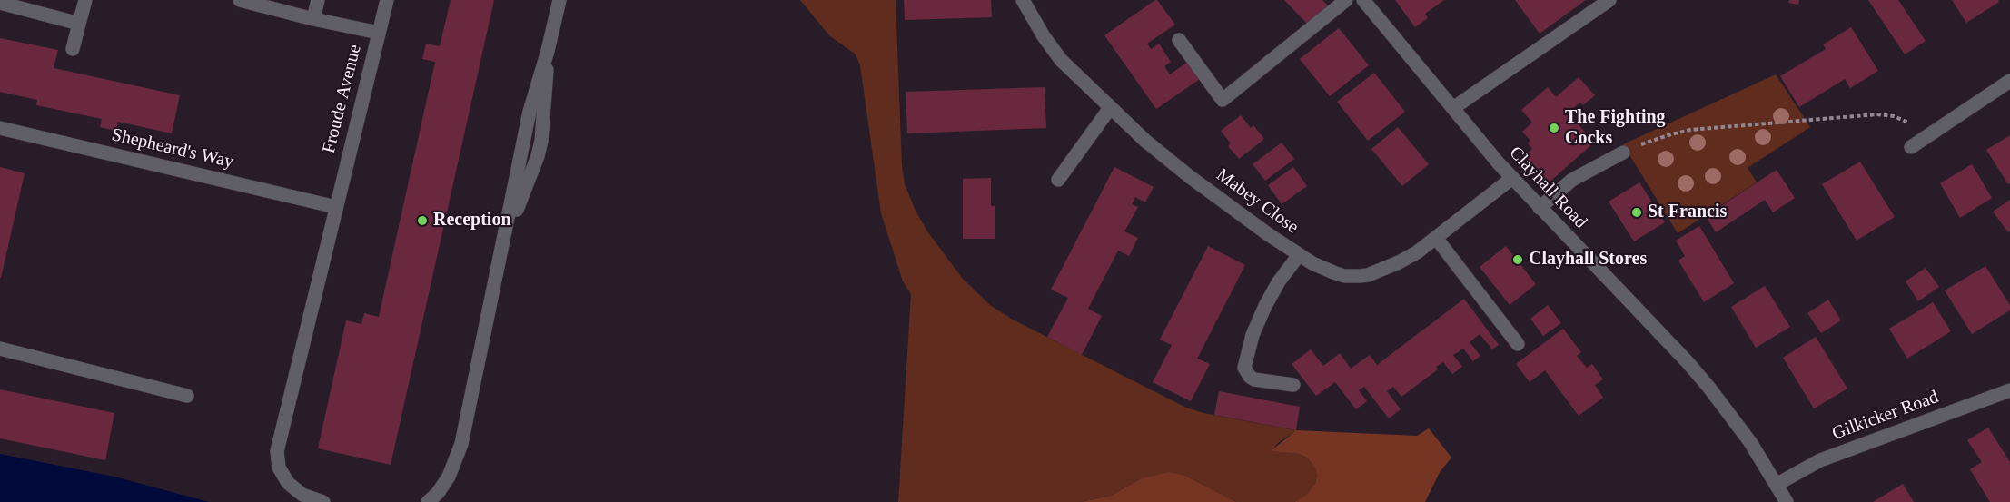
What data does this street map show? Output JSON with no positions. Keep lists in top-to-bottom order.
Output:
{
  "streets": {
    "street": [
      "Froude Avenue",
      "Shepheard's Way",
      "Clayhall Road",
      "Mabey Close",
      "Gilkicker Road"
    ]
  },
  "crossings": [
    ["Froude Avenue", "Shepheard's Way"],
    ["Clayhall Road", "Mabey Close"],
    ["Clayhall Road", "Gilkicker Road"]
  ],
  "places": [
    "The Fighting Cocks",
    "St Francis",
    "Reception",
    "Clayhall Stores"
  ]
}
